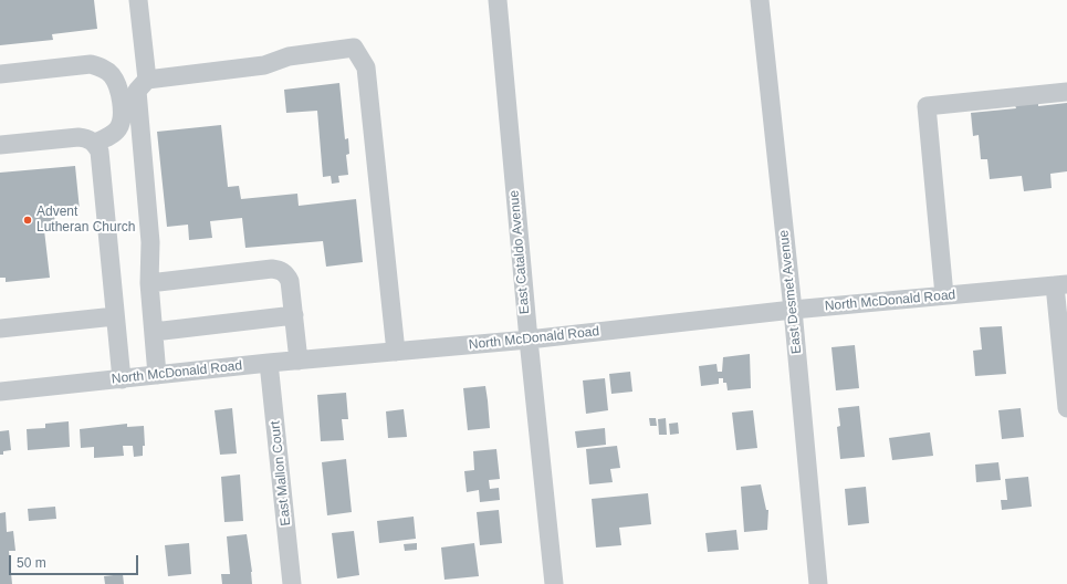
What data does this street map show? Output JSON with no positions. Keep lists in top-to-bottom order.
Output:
{
  "streets": {
    "street": [
      "East Cataldo Avenue",
      "East Desmet Avenue",
      "North McDonald Road",
      "East Mallon Court"
    ]
  },
  "crossings": [
    ["East Cataldo Avenue", "North McDonald Road"],
    ["East Desmet Avenue", "North McDonald Road"],
    ["North McDonald Road", "East Mallon Court"]
  ],
  "places": ["Advent Lutheran Church"],
  "scale_bar": "50 m"
}
